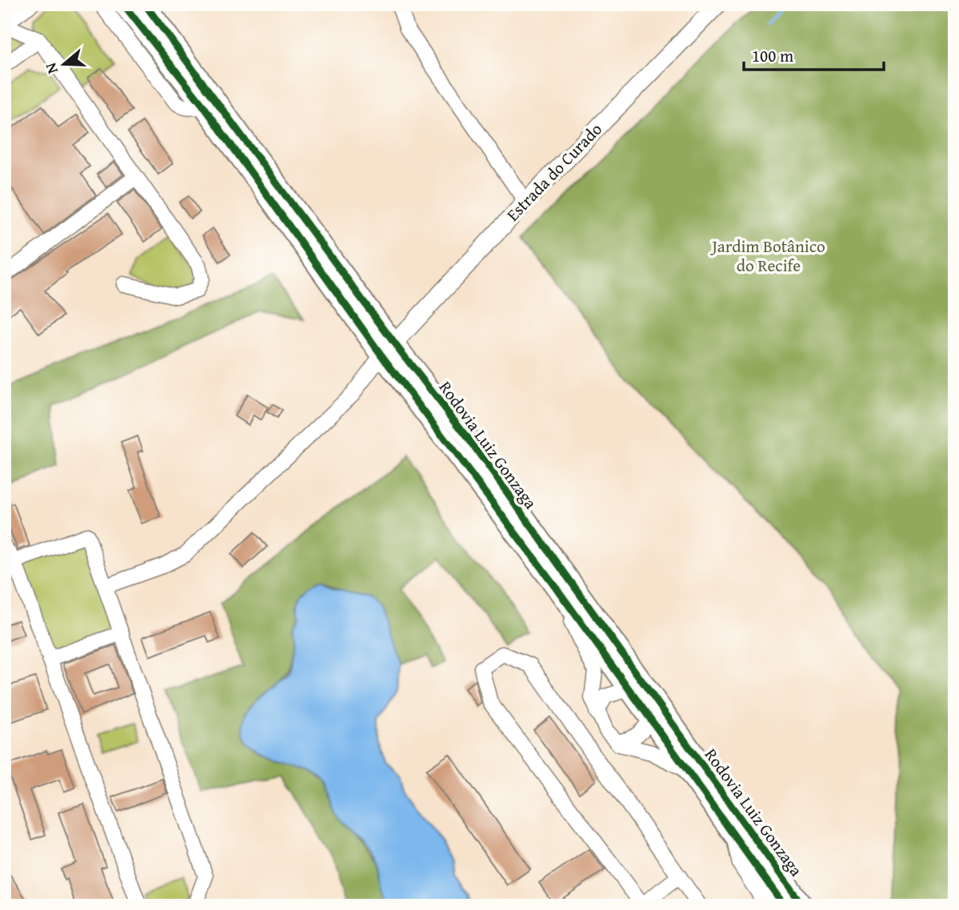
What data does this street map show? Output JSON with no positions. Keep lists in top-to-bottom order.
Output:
{
  "streets": {
    "highway": ["Rodovia Luiz Gonzaga"],
    "main road": ["Estrada do Curado"]
  },
  "crossings": [
    ["Estrada do Curado", "Rodovia Luiz Gonzaga"]
  ],
  "parks": ["Jardim Botânico do Recife"],
  "scale_bar": "100 m",
  "north": "left"
}
